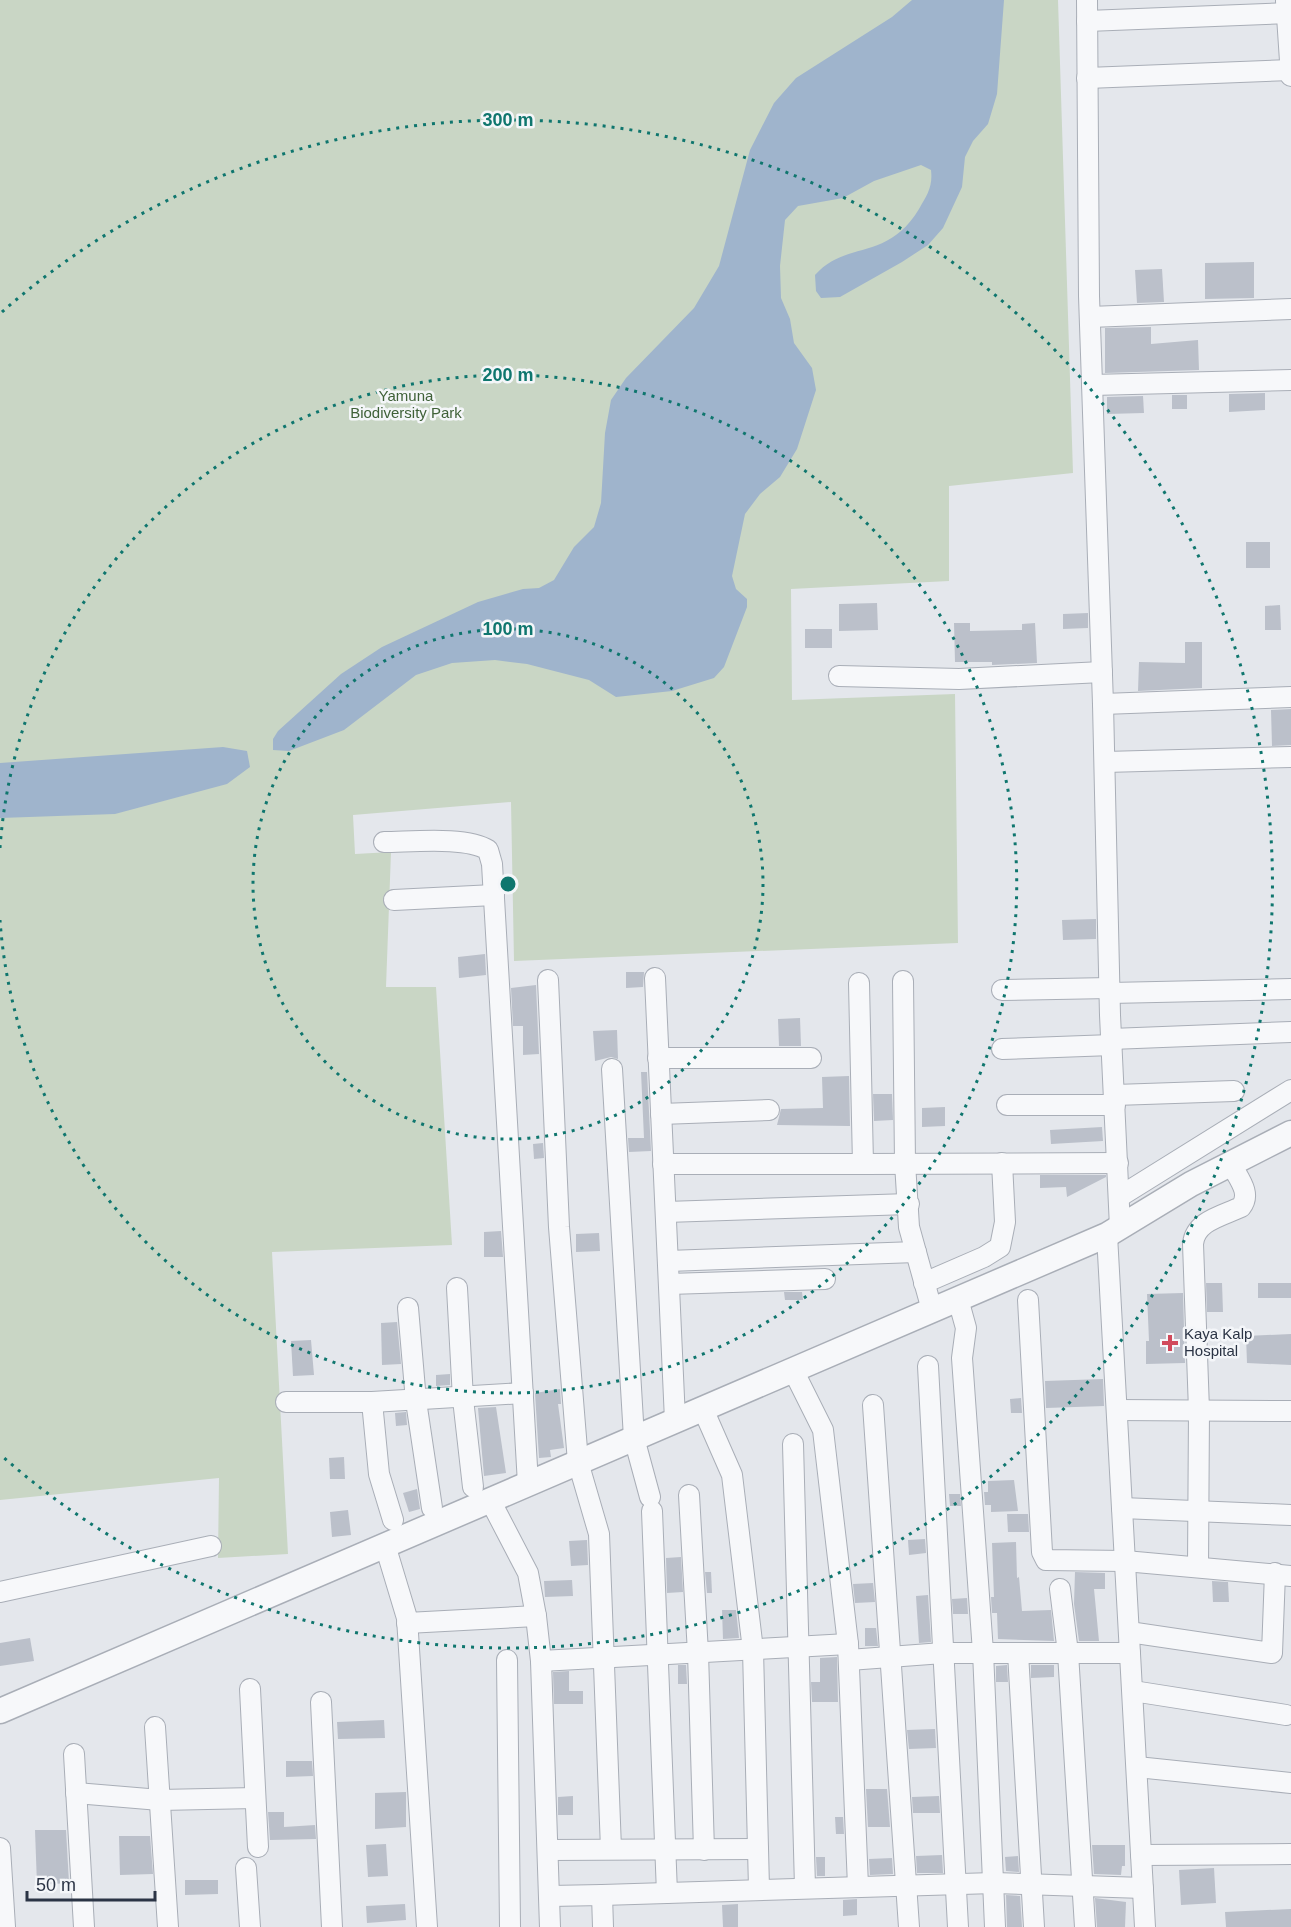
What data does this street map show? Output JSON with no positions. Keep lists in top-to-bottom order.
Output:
{
  "parks": ["Yamuna Biodiversity Park"],
  "places": {
    "health": ["Kaya Kalp Hospital"]
  },
  "scale_bar": "50 m",
  "rings": ["300 m", "200 m", "100 m"]
}
